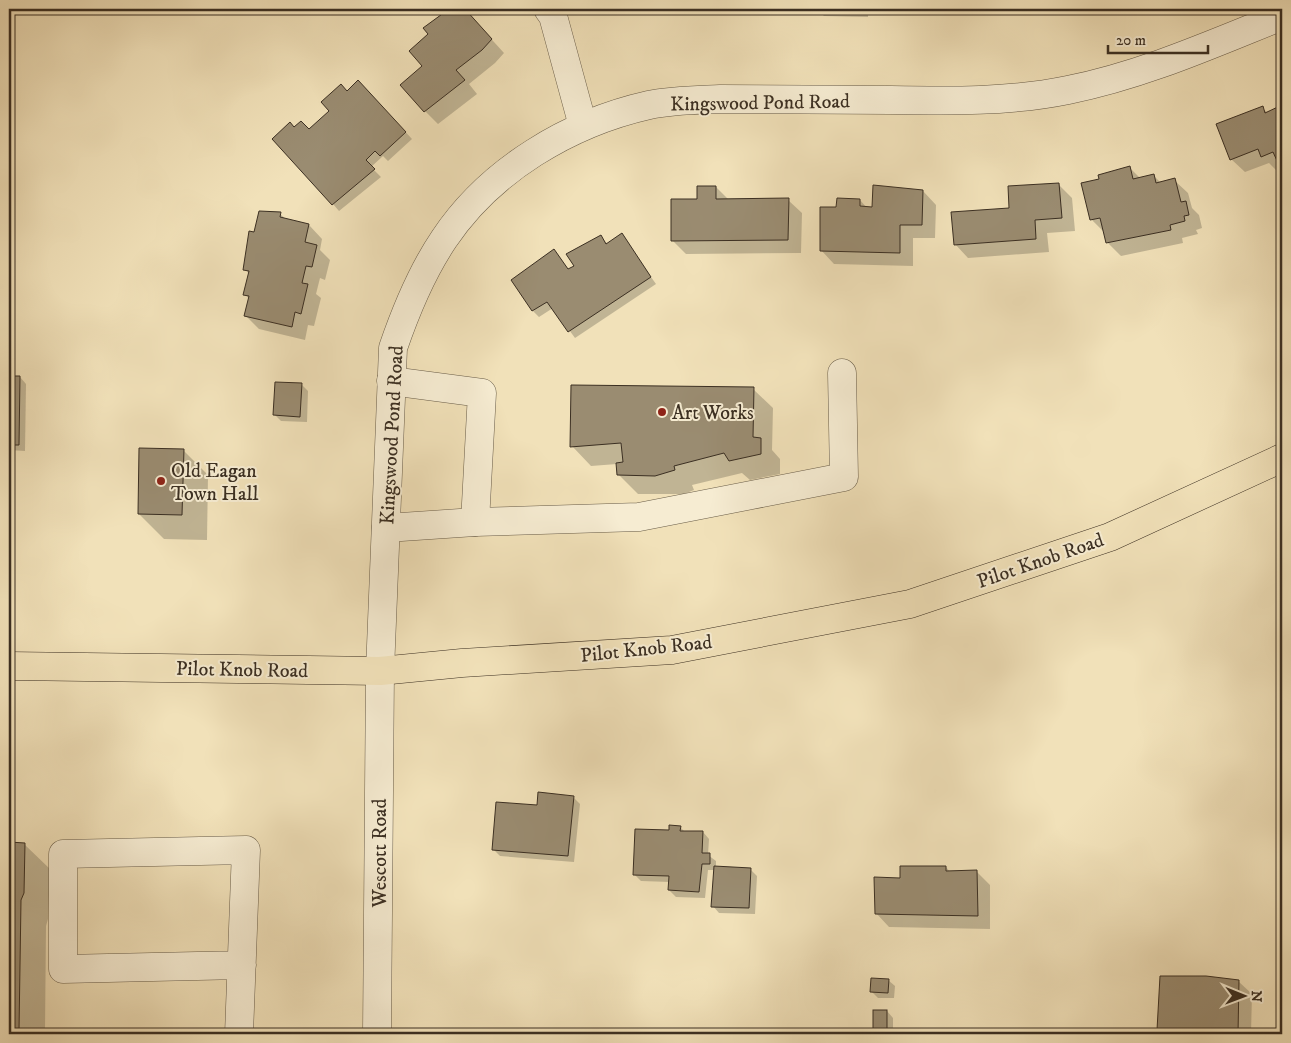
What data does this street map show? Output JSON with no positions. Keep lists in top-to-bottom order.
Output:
{
  "streets": {
    "main road": ["Pilot Knob Road"],
    "street": ["Kingswood Pond Road", "Wescott Road"]
  },
  "crossings": [
    ["Kingswood Pond Road", "Pilot Knob Road"],
    ["Kingswood Pond Road", "Wescott Road"],
    ["Pilot Knob Road", "Wescott Road"]
  ],
  "places": ["Art Works", "Old Eagan Town Hall"],
  "scale_bar": "20 m",
  "north": "right"
}
